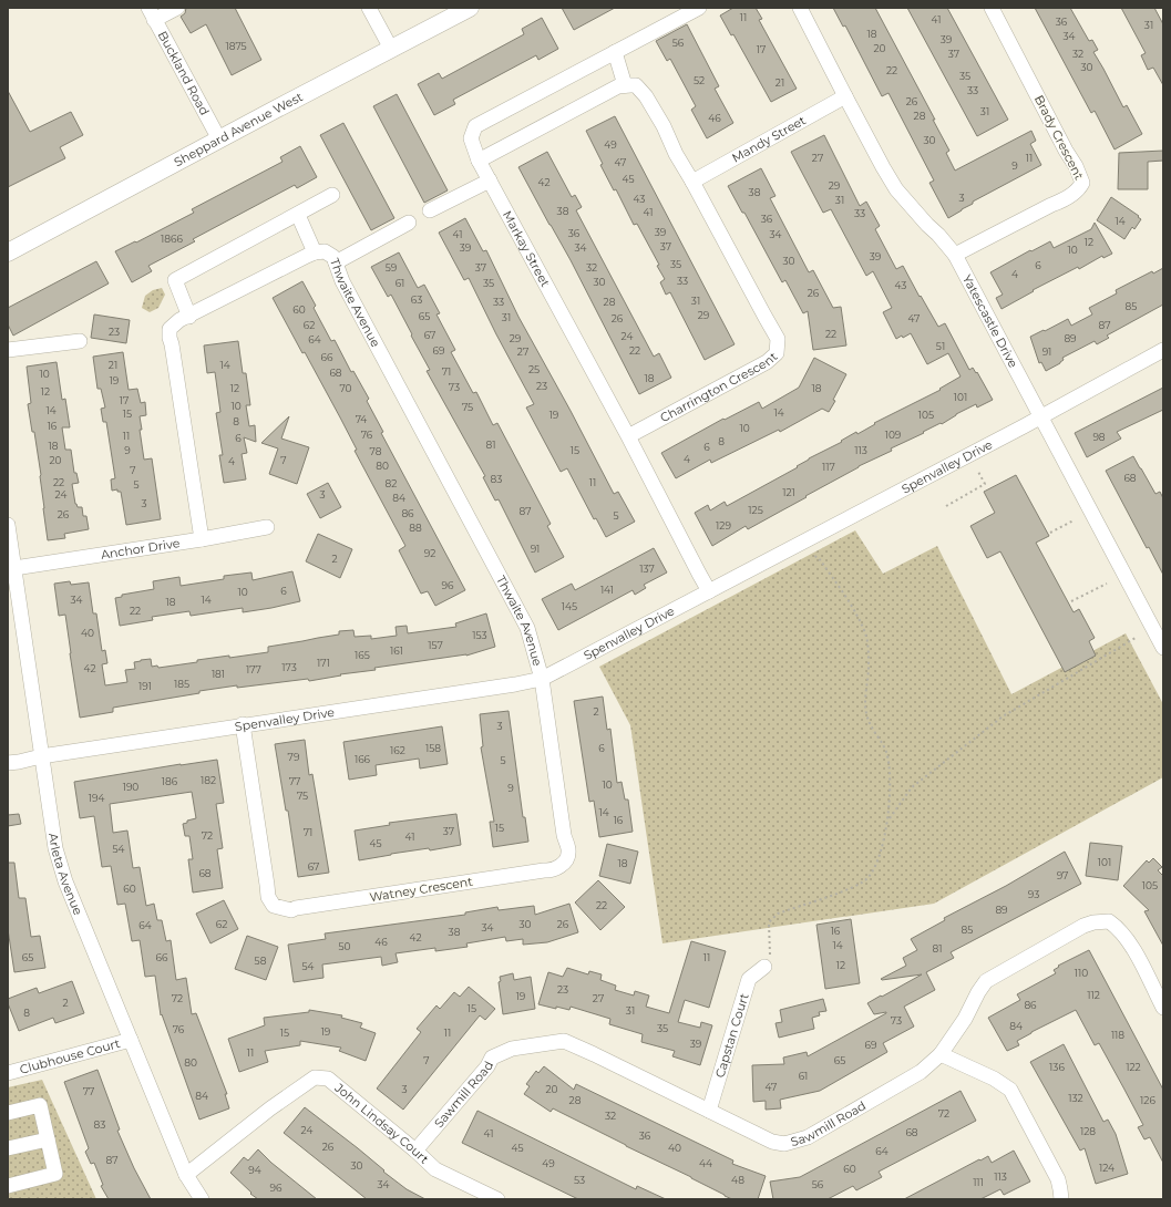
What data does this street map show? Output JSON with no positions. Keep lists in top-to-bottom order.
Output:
{
  "streets": {
    "main road": ["Sheppard Avenue West"],
    "street": [
      "Buckland Road",
      "Brady Crescent",
      "Mandy Street",
      "Markay Street",
      "Thwaite Avenue",
      "Yatescastle Drive",
      "Charrington Crescent",
      "Spenvalley Drive",
      "Anchor Drive",
      "Arleta Avenue",
      "Watney Crescent",
      "Capstan Court",
      "Clubhouse Court",
      "Sawmill Road",
      "John Lindsay Court"
    ]
  },
  "crossings": [
    ["Buckland Road", "Sheppard Avenue West"],
    ["Brady Crescent", "Yatescastle Drive"],
    ["Mandy Street", "Yatescastle Drive"],
    ["Mandy Street", "Charrington Crescent"],
    ["Markay Street", "Charrington Crescent"],
    ["Markay Street", "Spenvalley Drive"],
    ["Thwaite Avenue", "Spenvalley Drive"],
    ["Thwaite Avenue", "Anchor Drive"],
    ["Thwaite Avenue", "Watney Crescent"],
    ["Yatescastle Drive", "Spenvalley Drive"],
    ["Spenvalley Drive", "Arleta Avenue"],
    ["Spenvalley Drive", "Watney Crescent"],
    ["Anchor Drive", "Arleta Avenue"],
    ["Arleta Avenue", "Clubhouse Court"],
    ["Arleta Avenue", "John Lindsay Court"],
    ["Capstan Court", "Sawmill Road"],
    ["Sawmill Road", "John Lindsay Court"]
  ],
  "house_numbers": [
    "11",
    "41",
    "36",
    "31",
    "18",
    "34",
    "39",
    "56",
    "1875",
    "20",
    "17",
    "37",
    "32",
    "30",
    "22",
    "35",
    "52",
    "21",
    "33",
    "26",
    "31",
    "28",
    "46",
    "30",
    "49",
    "27",
    "11",
    "47",
    "9",
    "45",
    "42",
    "29",
    "38",
    "3",
    "43",
    "31",
    "38",
    "41",
    "33",
    "36",
    "14",
    "39",
    "36",
    "41",
    "34",
    "1866",
    "12",
    "37",
    "39",
    "34",
    "10",
    "39",
    "30",
    "35",
    "6",
    "59",
    "37",
    "32",
    "4",
    "33",
    "30",
    "61",
    "35",
    "43",
    "26",
    "63",
    "31",
    "33",
    "28",
    "85",
    "60",
    "29",
    "65",
    "31",
    "26",
    "47",
    "62",
    "87",
    "23",
    "22",
    "67",
    "24",
    "29",
    "89",
    "64",
    "51",
    "69",
    "22",
    "27",
    "91",
    "66",
    "21",
    "14",
    "25",
    "71",
    "68",
    "10",
    "18",
    "19",
    "23",
    "73",
    "12",
    "70",
    "18",
    "12",
    "101",
    "17",
    "10",
    "75",
    "14",
    "14",
    "15",
    "19",
    "105",
    "74",
    "8",
    "16",
    "10",
    "76",
    "109",
    "11",
    "98",
    "6",
    "8",
    "81",
    "18",
    "6",
    "9",
    "15",
    "113",
    "78",
    "4",
    "20",
    "7",
    "4",
    "80",
    "117",
    "7",
    "68",
    "83",
    "22",
    "11",
    "82",
    "5",
    "121",
    "24",
    "3",
    "84",
    "3",
    "125",
    "87",
    "86",
    "26",
    "5",
    "129",
    "88",
    "91",
    "92",
    "2",
    "137",
    "96",
    "141",
    "6",
    "10",
    "34",
    "14",
    "18",
    "145",
    "22",
    "40",
    "153",
    "157",
    "161",
    "165",
    "171",
    "173",
    "42",
    "177",
    "181",
    "185",
    "191",
    "2",
    "3",
    "158",
    "6",
    "162",
    "79",
    "166",
    "5",
    "182",
    "186",
    "77",
    "10",
    "190",
    "9",
    "75",
    "194",
    "14",
    "16",
    "15",
    "37",
    "71",
    "72",
    "41",
    "45",
    "54",
    "101",
    "18",
    "67",
    "68",
    "97",
    "105",
    "60",
    "93",
    "22",
    "89",
    "62",
    "30",
    "26",
    "64",
    "34",
    "85",
    "16",
    "38",
    "42",
    "46",
    "14",
    "50",
    "81",
    "65",
    "66",
    "11",
    "58",
    "12",
    "54",
    "110",
    "23",
    "112",
    "19",
    "72",
    "27",
    "2",
    "86",
    "15",
    "31",
    "8",
    "73",
    "84",
    "35",
    "76",
    "19",
    "15",
    "11",
    "118",
    "39",
    "69",
    "11",
    "7",
    "65",
    "80",
    "136",
    "122",
    "61",
    "47",
    "3",
    "20",
    "77",
    "84",
    "132",
    "28",
    "126",
    "72",
    "32",
    "83",
    "24",
    "128",
    "68",
    "41",
    "36",
    "26",
    "45",
    "40",
    "64",
    "87",
    "49",
    "44",
    "30",
    "124",
    "60",
    "94",
    "113",
    "53",
    "48",
    "111",
    "34",
    "56",
    "96"
  ]
}
